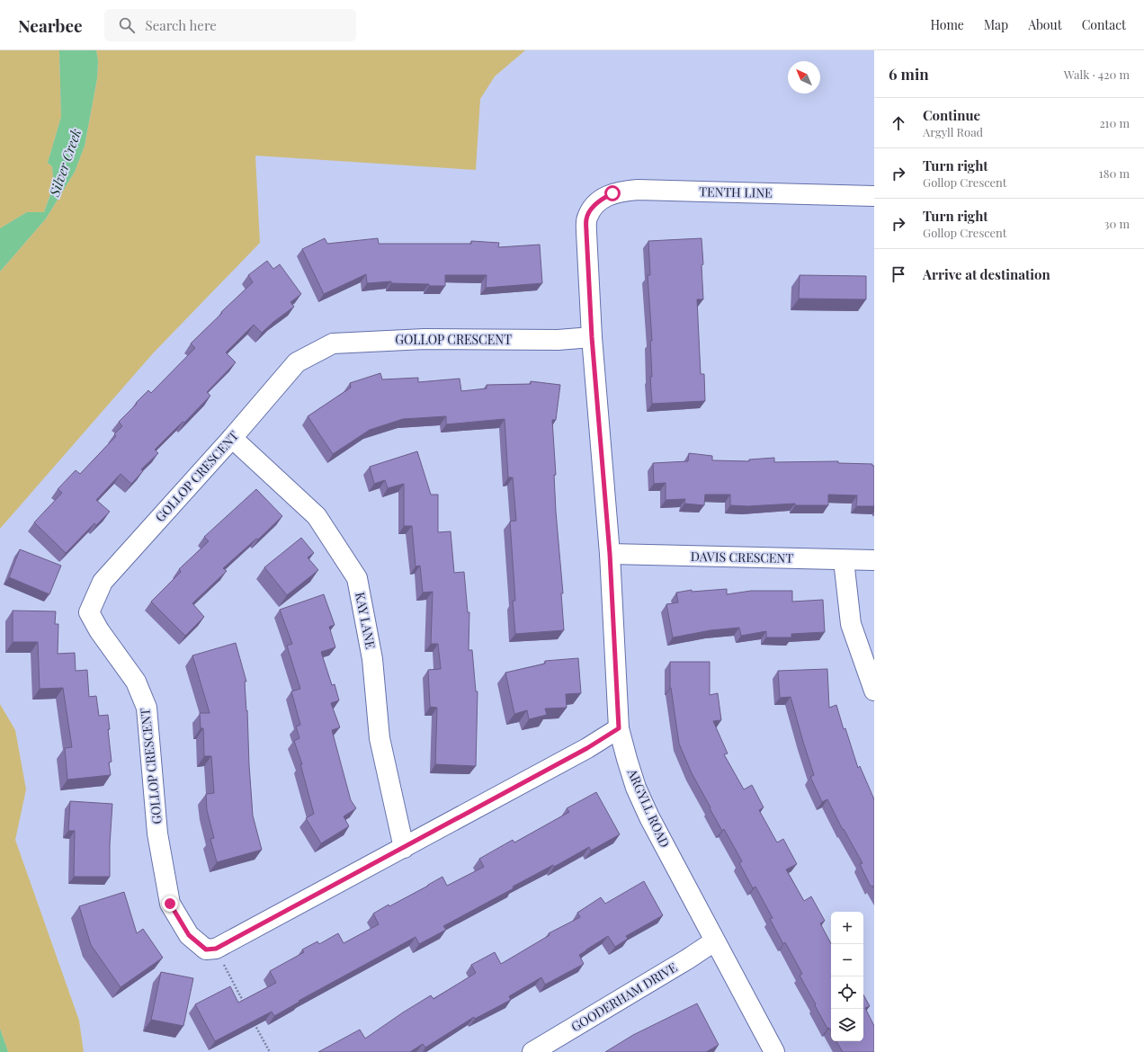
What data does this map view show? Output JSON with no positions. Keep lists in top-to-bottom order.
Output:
{
  "streets": {
    "street": [
      "TENTH LINE",
      "GOLLOP CRESCENT",
      "DAVIS CRESCENT",
      "KAY LANE",
      "ARGYLL ROAD",
      "GOODERHAM DRIVE"
    ]
  },
  "crossings": [
    ["TENTH LINE", "ARGYLL ROAD"],
    ["GOLLOP CRESCENT", "KAY LANE"],
    ["GOLLOP CRESCENT", "ARGYLL ROAD"],
    ["DAVIS CRESCENT", "ARGYLL ROAD"],
    ["ARGYLL ROAD", "GOODERHAM DRIVE"]
  ],
  "water": ["Silver Creek"],
  "north": "top left",
  "page": {
    "header": "Nearbee",
    "search": "Search here",
    "nav": [
      "Home",
      "Map",
      "About",
      "Contact"
    ],
    "heading": ["6 min", "Walk · 420 m"],
    "list": [
      ["Continue", "Argyll Road", "210 m"],
      ["Turn right", "Gollop Crescent", "180 m"],
      ["Turn right", "Gollop Crescent", "30 m"],
      "Arrive at destination"
    ],
    "map_buttons": ["+", "−"]
  }
}
